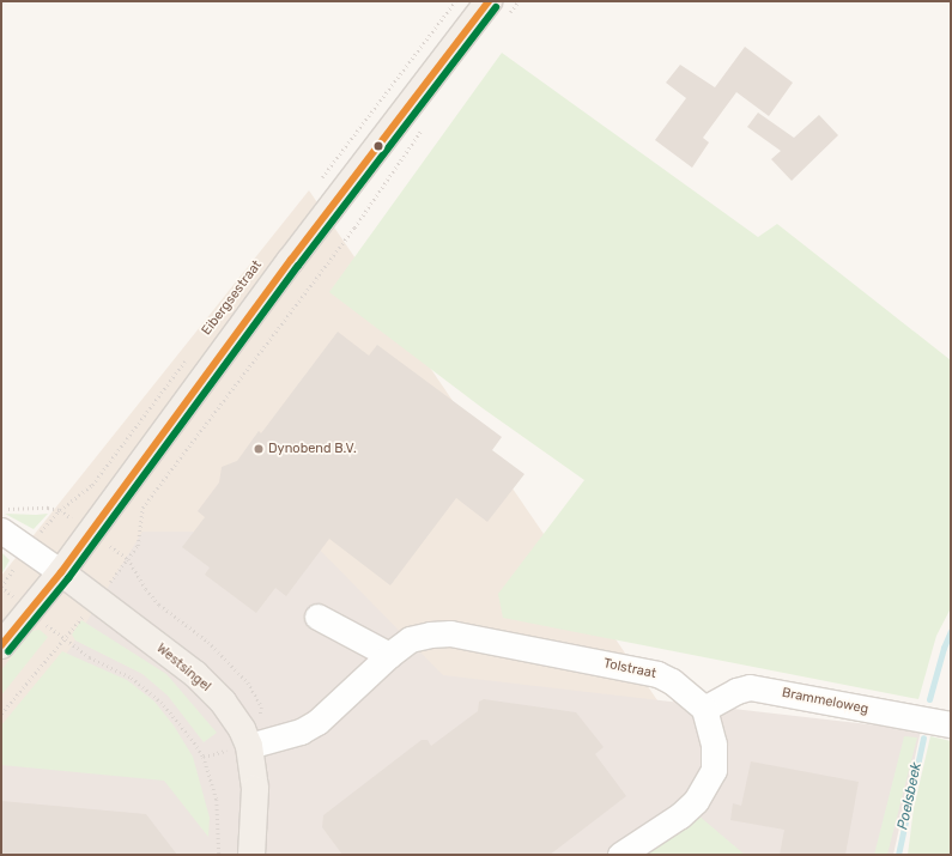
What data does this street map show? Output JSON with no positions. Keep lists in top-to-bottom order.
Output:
{
  "streets": {
    "main road": ["Eibergsestraat", "Westsingel"],
    "street": ["Tolstraat", "Brammeloweg"]
  },
  "crossings": [
    ["Eibergsestraat", "Westsingel"],
    ["Westsingel", "Tolstraat"],
    ["Tolstraat", "Brammeloweg"]
  ],
  "water": ["Poelsbeek"],
  "places": ["Dynobend B.V."]
}
